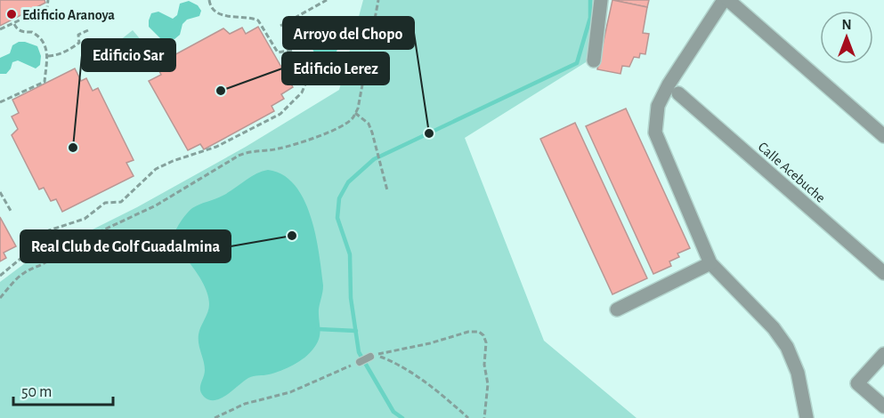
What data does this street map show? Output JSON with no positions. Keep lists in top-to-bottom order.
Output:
{
  "streets": {
    "street": ["Calle Acebuche"]
  },
  "places": [
    "Edificio Aranoya",
    "Edificio Lerez",
    "Arroyo del Chopo",
    "Edificio Sar",
    "Real Club de Golf Guadalmina"
  ],
  "scale_bar": "50 m",
  "north": "top"
}
